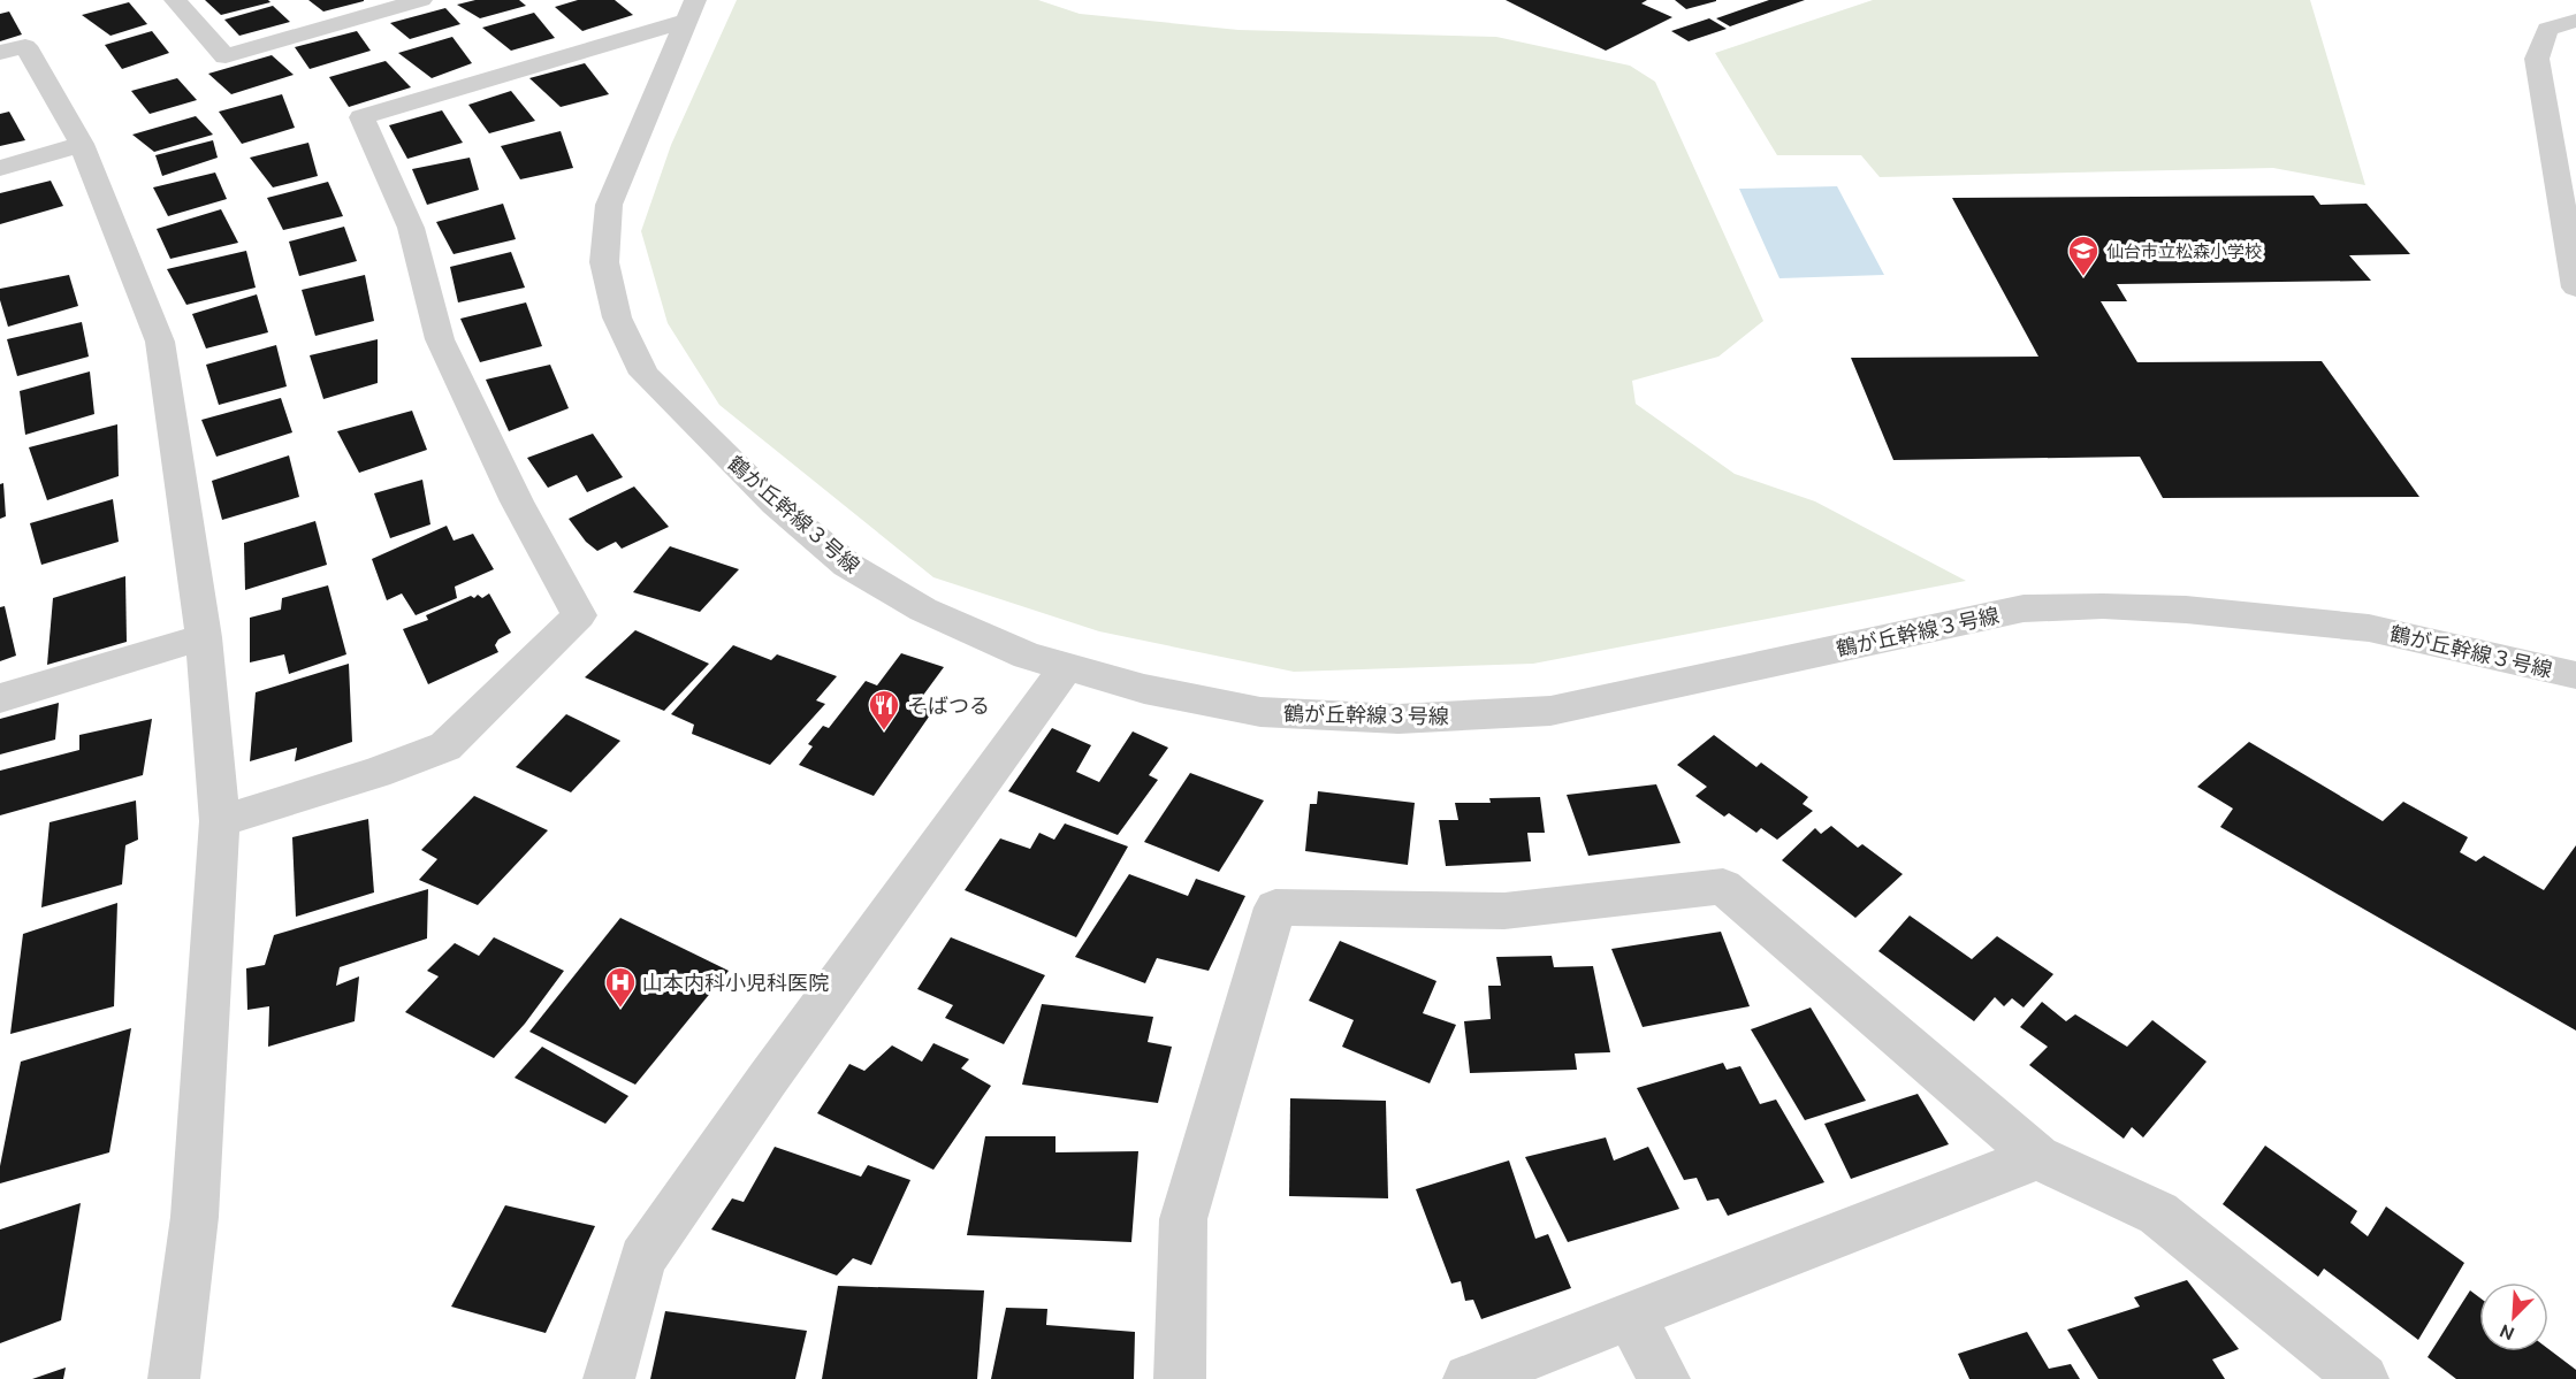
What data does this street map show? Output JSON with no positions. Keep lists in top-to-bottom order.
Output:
{
  "streets": {
    "street": ["鶴が丘幹線３号線"]
  },
  "places": {
    "school or university": ["仙台市立松森小学校"],
    "restaurant": ["そばつる"],
    "hospital": ["山本内科小児科医院"]
  },
  "north": "bottom left"
}
